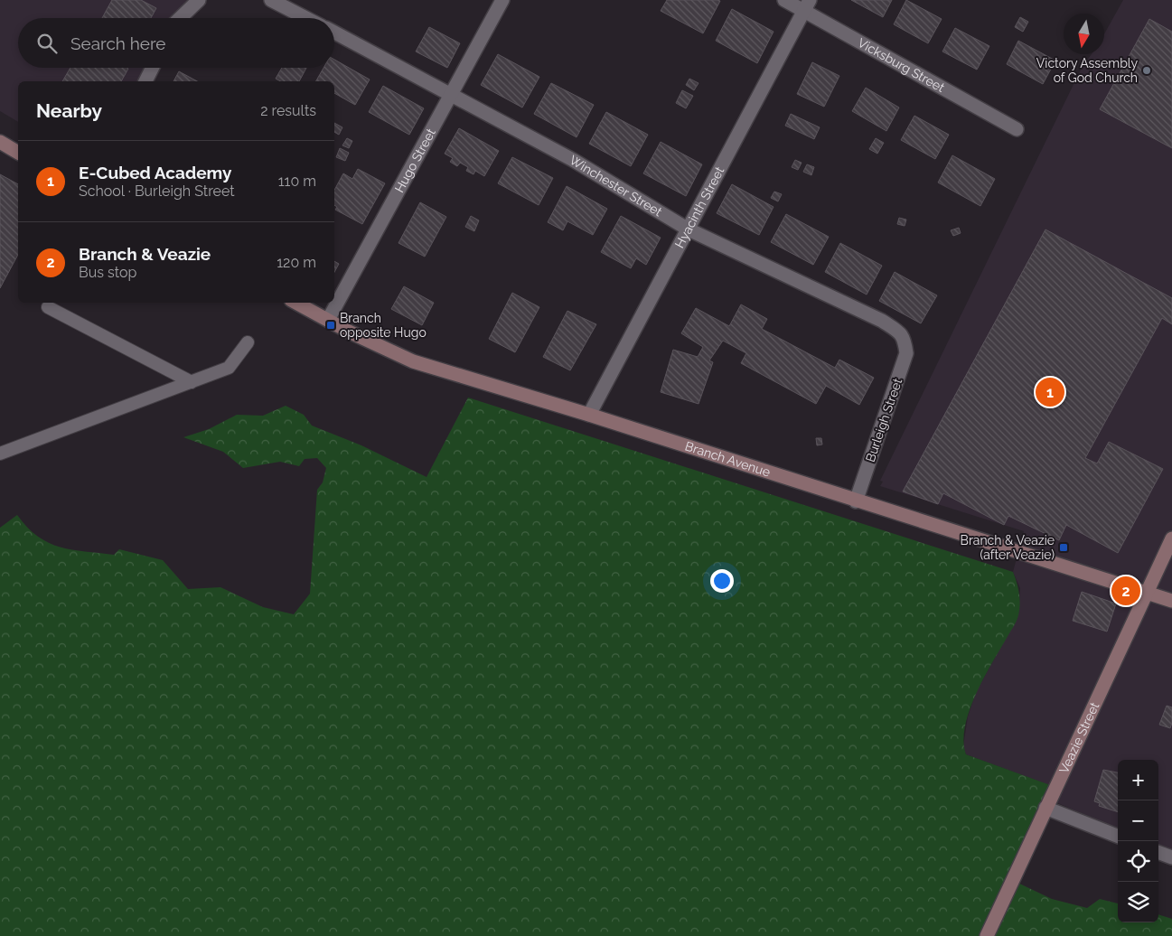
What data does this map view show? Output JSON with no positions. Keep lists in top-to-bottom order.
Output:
{
  "streets": {
    "main road": ["Branch Avenue", "Veazie Street"],
    "street": [
      "Vicksburg Street",
      "Hugo Street",
      "Winchester Street",
      "Hyacinth Street",
      "Burleigh Street"
    ]
  },
  "crossings": [
    ["Vicksburg Street", "Hyacinth Street"],
    ["Hugo Street", "Winchester Street"],
    ["Hugo Street", "Branch Avenue"],
    ["Winchester Street", "Hyacinth Street"],
    ["Winchester Street", "Burleigh Street"],
    ["Hyacinth Street", "Branch Avenue"],
    ["Burleigh Street", "Branch Avenue"],
    ["Branch Avenue", "Veazie Street"]
  ],
  "places": {
    "other": ["Victory Assembly of God Church"],
    "transit": ["Branch opposite Hugo", "Branch & Veazie (after Veazie)"]
  },
  "north": "bottom",
  "page": {
    "search": "Search here",
    "heading": ["Nearby", "2 results"],
    "list": [
      {
        "mark": "1",
        "name": "E-Cubed Academy",
        "note": "School · Burleigh Street",
        "value": "110 m"
      },
      {
        "mark": "2",
        "name": "Branch & Veazie",
        "note": "Bus stop",
        "value": "120 m"
      }
    ],
    "pins": ["1", "2"],
    "map_buttons": ["+", "−"]
  }
}
